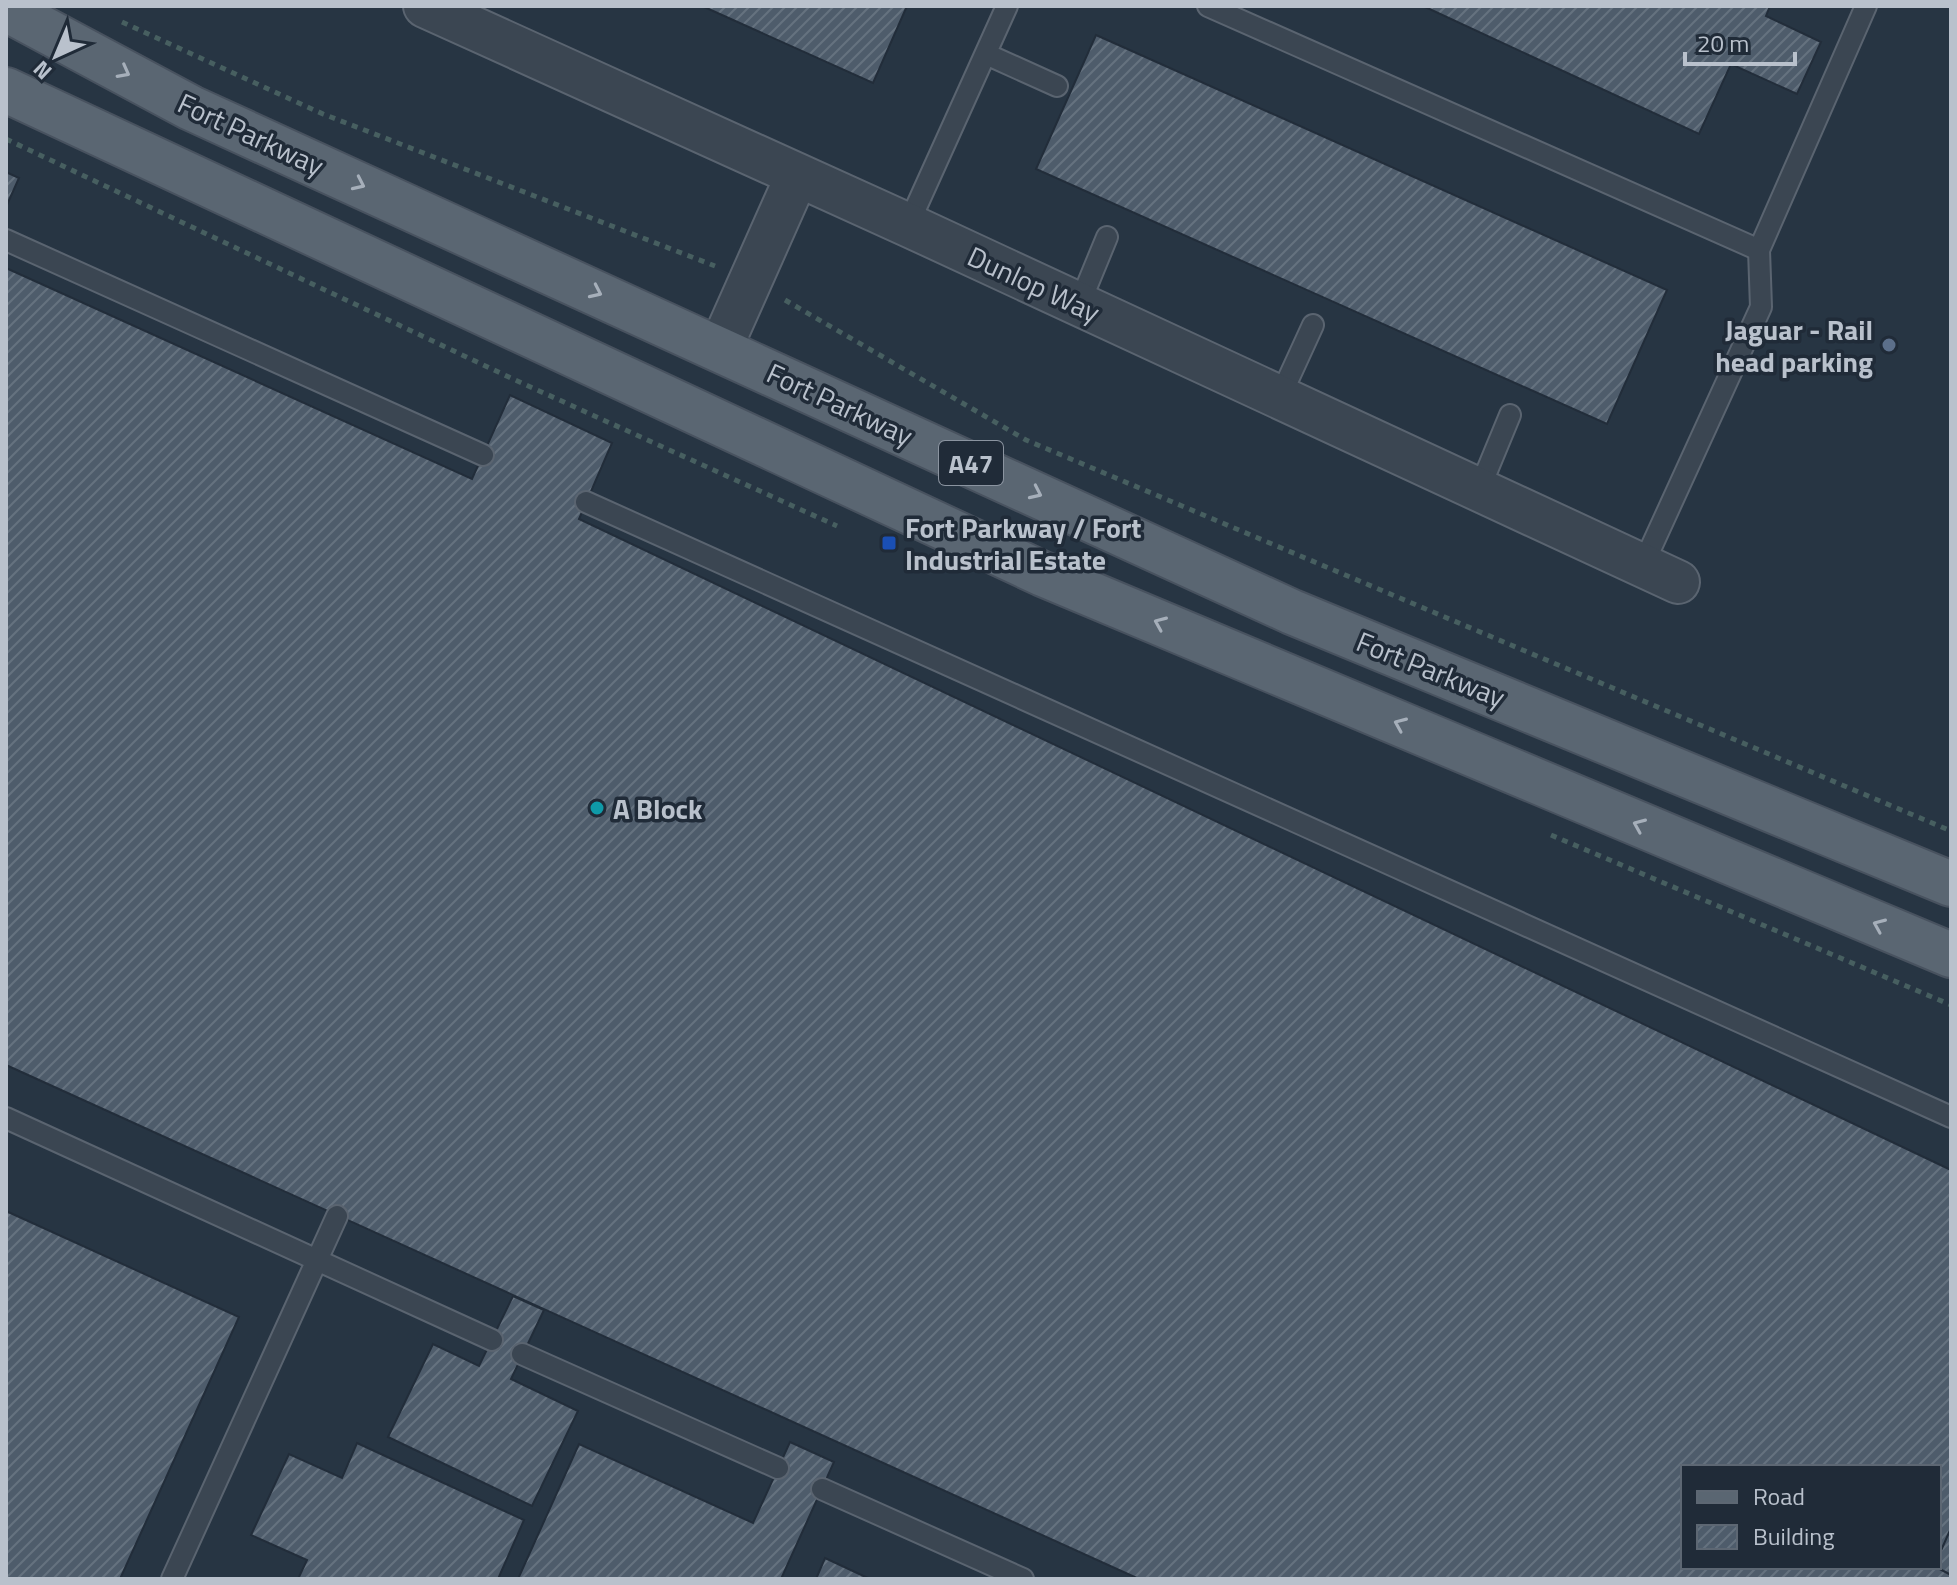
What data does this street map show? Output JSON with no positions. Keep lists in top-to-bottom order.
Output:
{
  "streets": {
    "main road": ["Fort Parkway", "A47"],
    "street": ["Dunlop Way"]
  },
  "places": {
    "other": ["Jaguar - Rail head parking", "A Block"],
    "transit": ["Fort Parkway / Fort Industrial Estate"]
  },
  "legend": ["Road", "Building"],
  "scale_bar": "20 m",
  "north": "bottom left"
}
